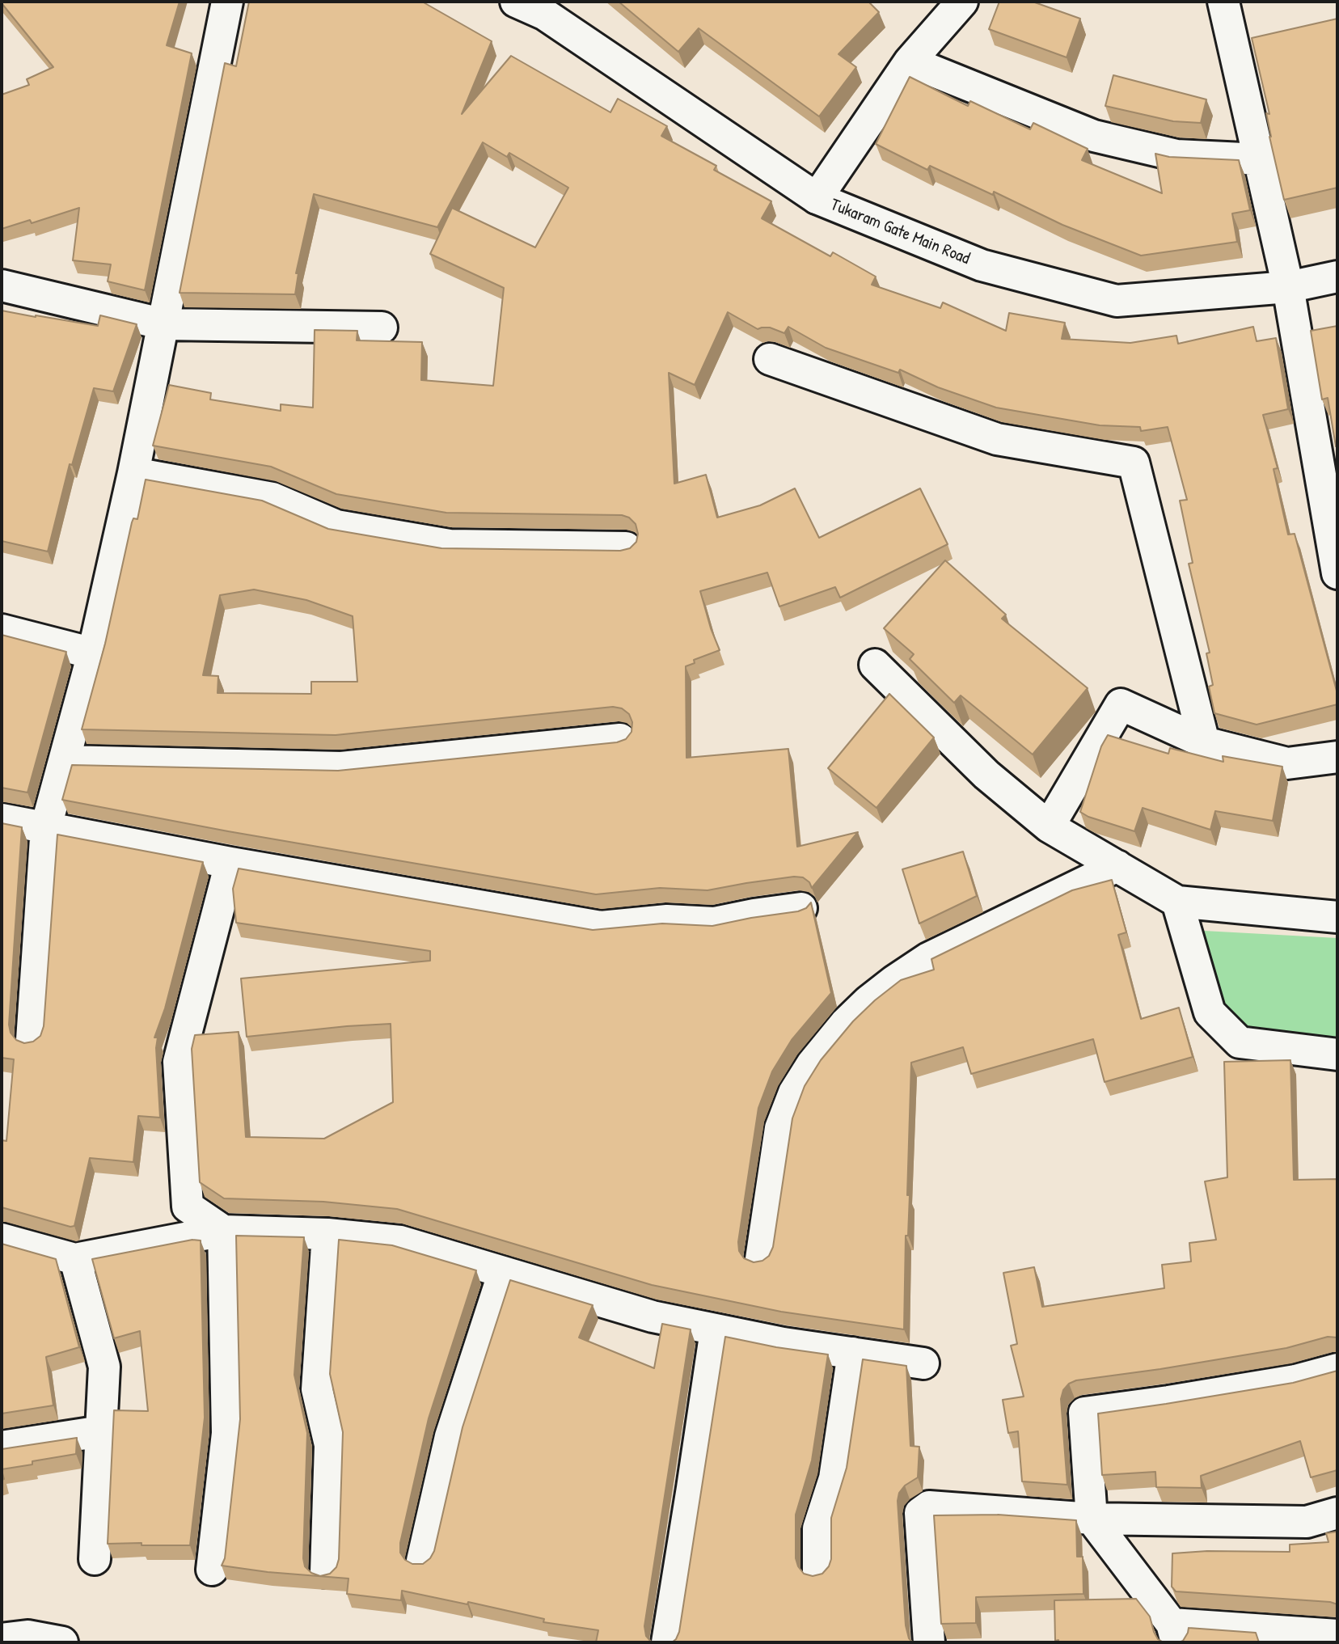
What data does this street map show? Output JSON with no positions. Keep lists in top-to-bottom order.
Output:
{
  "streets": {
    "street": ["Tukaram Gate Main Road"]
  }
}
